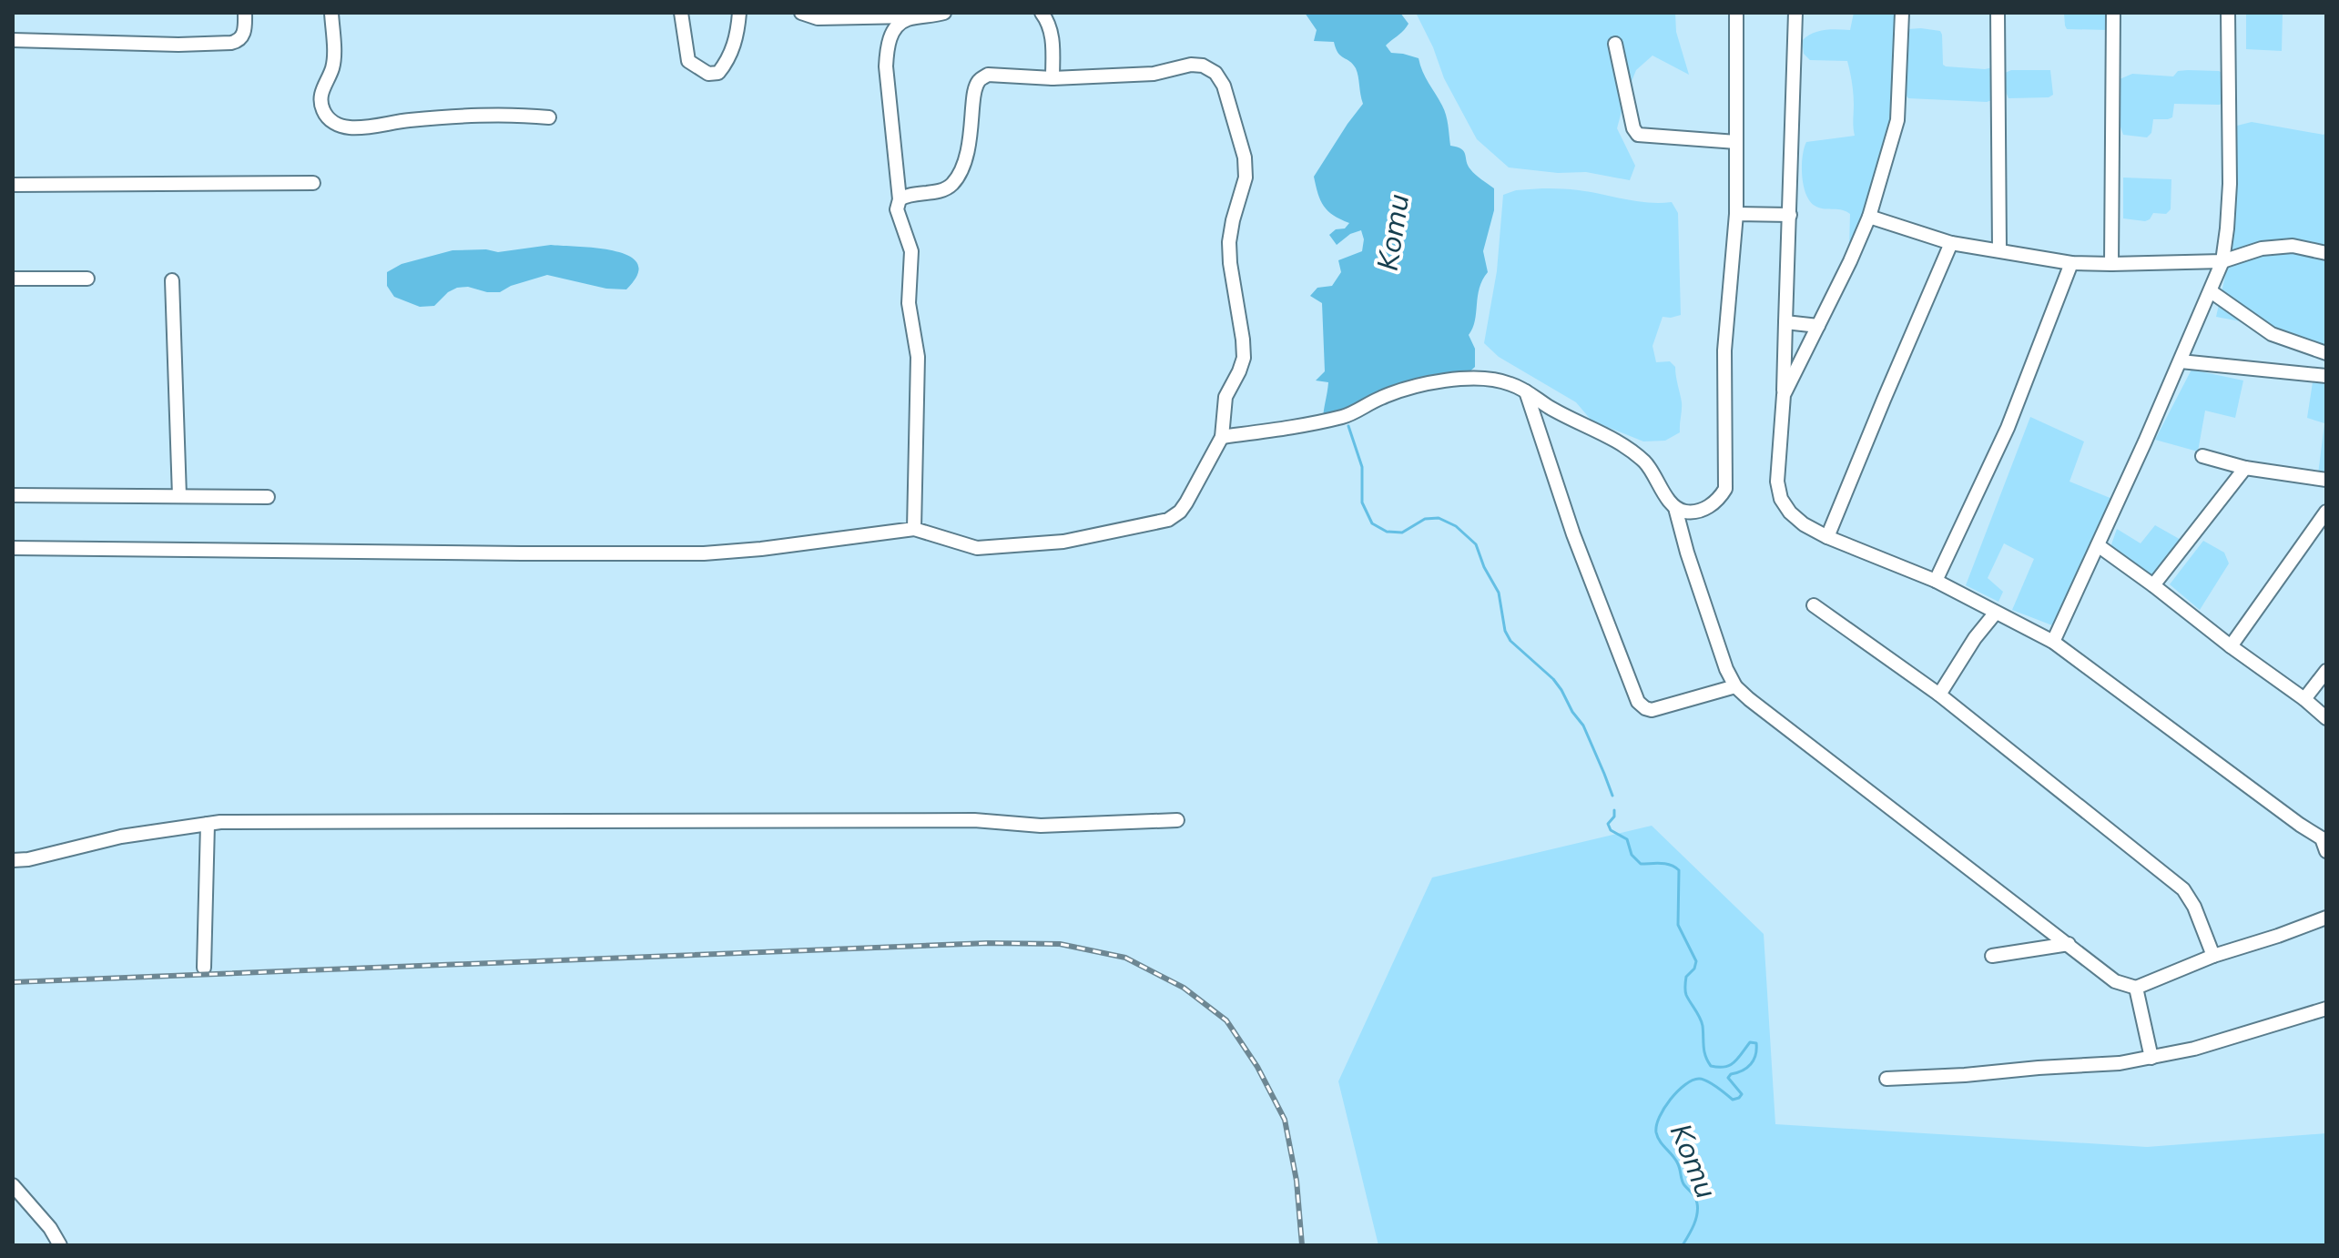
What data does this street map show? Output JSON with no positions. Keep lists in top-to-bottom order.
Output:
{
  "water": ["Komu"]
}
